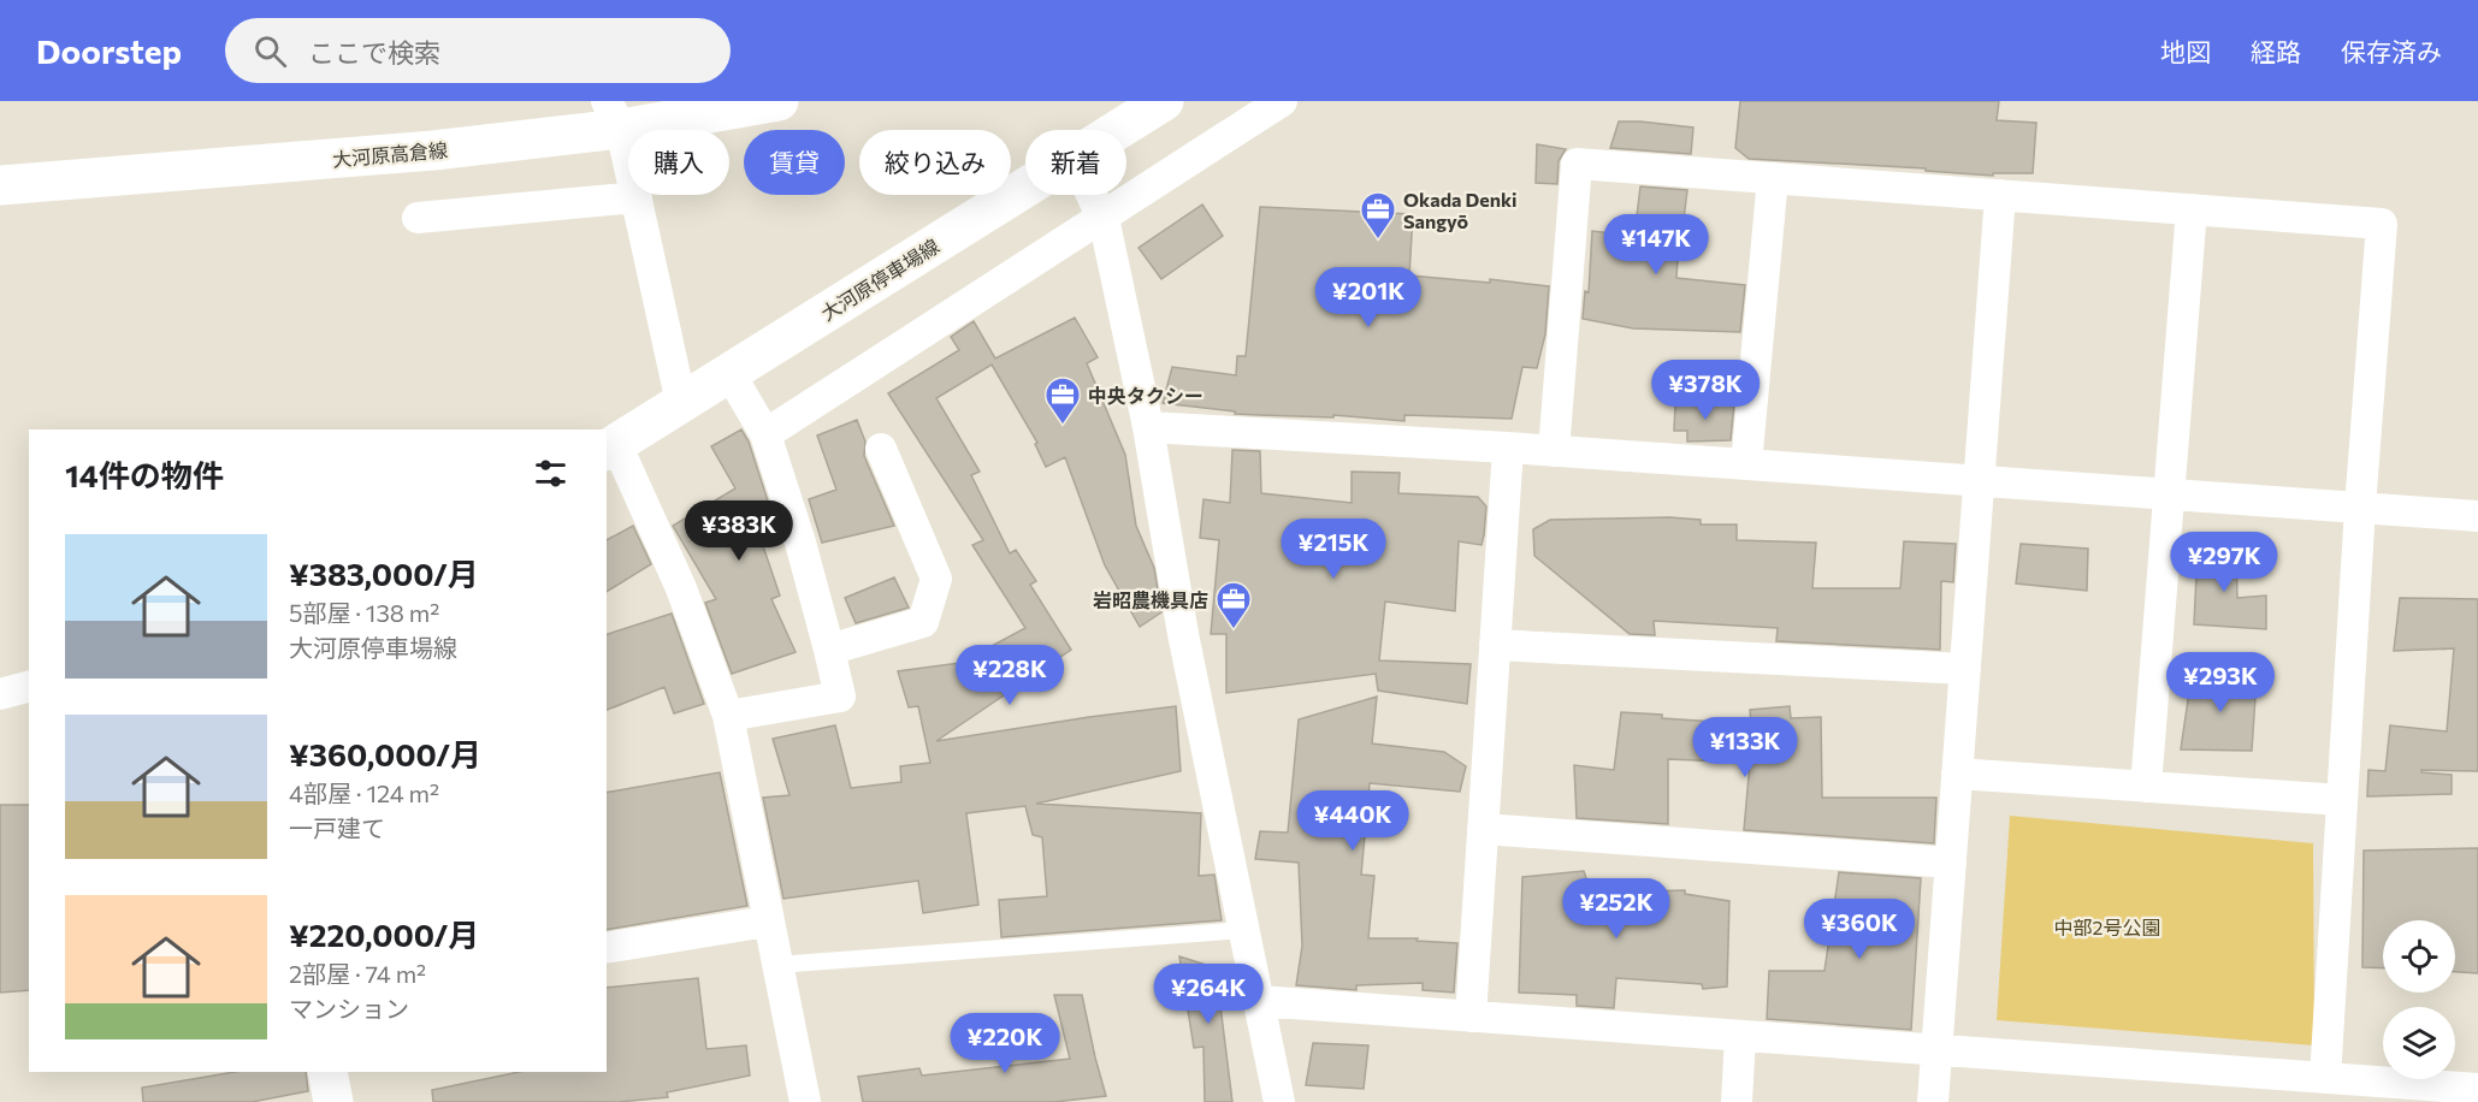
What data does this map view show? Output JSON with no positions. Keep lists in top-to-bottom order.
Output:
{
  "streets": {
    "main road": ["大河原高倉線", "大河原停車場線"]
  },
  "parks": ["中部2号公園"],
  "places": {
    "office": ["Okada Denki Sangyō", "中央タクシー", "岩昭農機具店"]
  },
  "page": {
    "header": "Doorstep",
    "search": "ここで検索",
    "nav": ["地図", "経路", "保存済み"],
    "chip": [
      "購入",
      "賃貸",
      "絞り込み",
      "新着"
    ],
    "price": [
      "¥147K",
      "¥201K",
      "¥378K",
      "¥383K",
      "¥215K",
      "¥297K",
      "¥228K",
      "¥293K",
      "¥133K",
      "¥440K",
      "¥252K",
      "¥360K",
      "¥264K",
      "¥220K"
    ],
    "heading": "14件の物件",
    "list": [
      {
        "name": "¥383,000/月",
        "note": "5部屋 · 138 m² · 大河原停車場線"
      },
      {
        "name": "¥360,000/月",
        "note": "4部屋 · 124 m² · 一戸建て"
      },
      {
        "name": "¥220,000/月",
        "note": "2部屋 · 74 m² · マンション"
      }
    ]
  }
}
